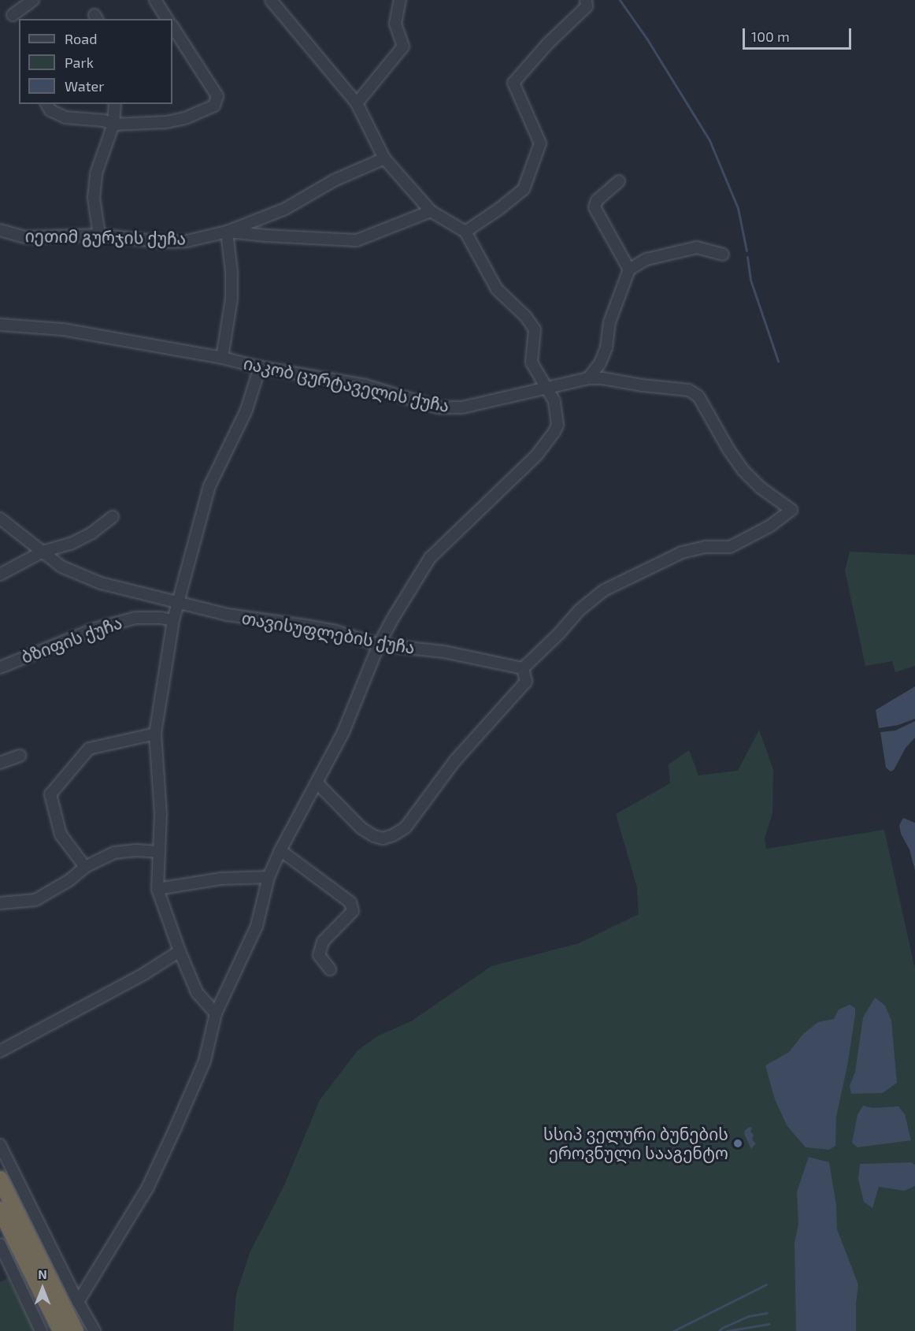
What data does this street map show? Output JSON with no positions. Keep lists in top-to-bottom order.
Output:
{
  "streets": {
    "street": [
      "იეთიმ გურჯის ქუჩა",
      "იაკობ ცურტაველის ქუჩა",
      "თავისუფლების ქუჩა",
      "ბზიფის ქუჩა"
    ]
  },
  "places": ["სსიპ ველური ბუნების ეროვნული სააგენტო"],
  "legend": ["Road", "Park", "Water"],
  "scale_bar": "100 m",
  "north": "top"
}
